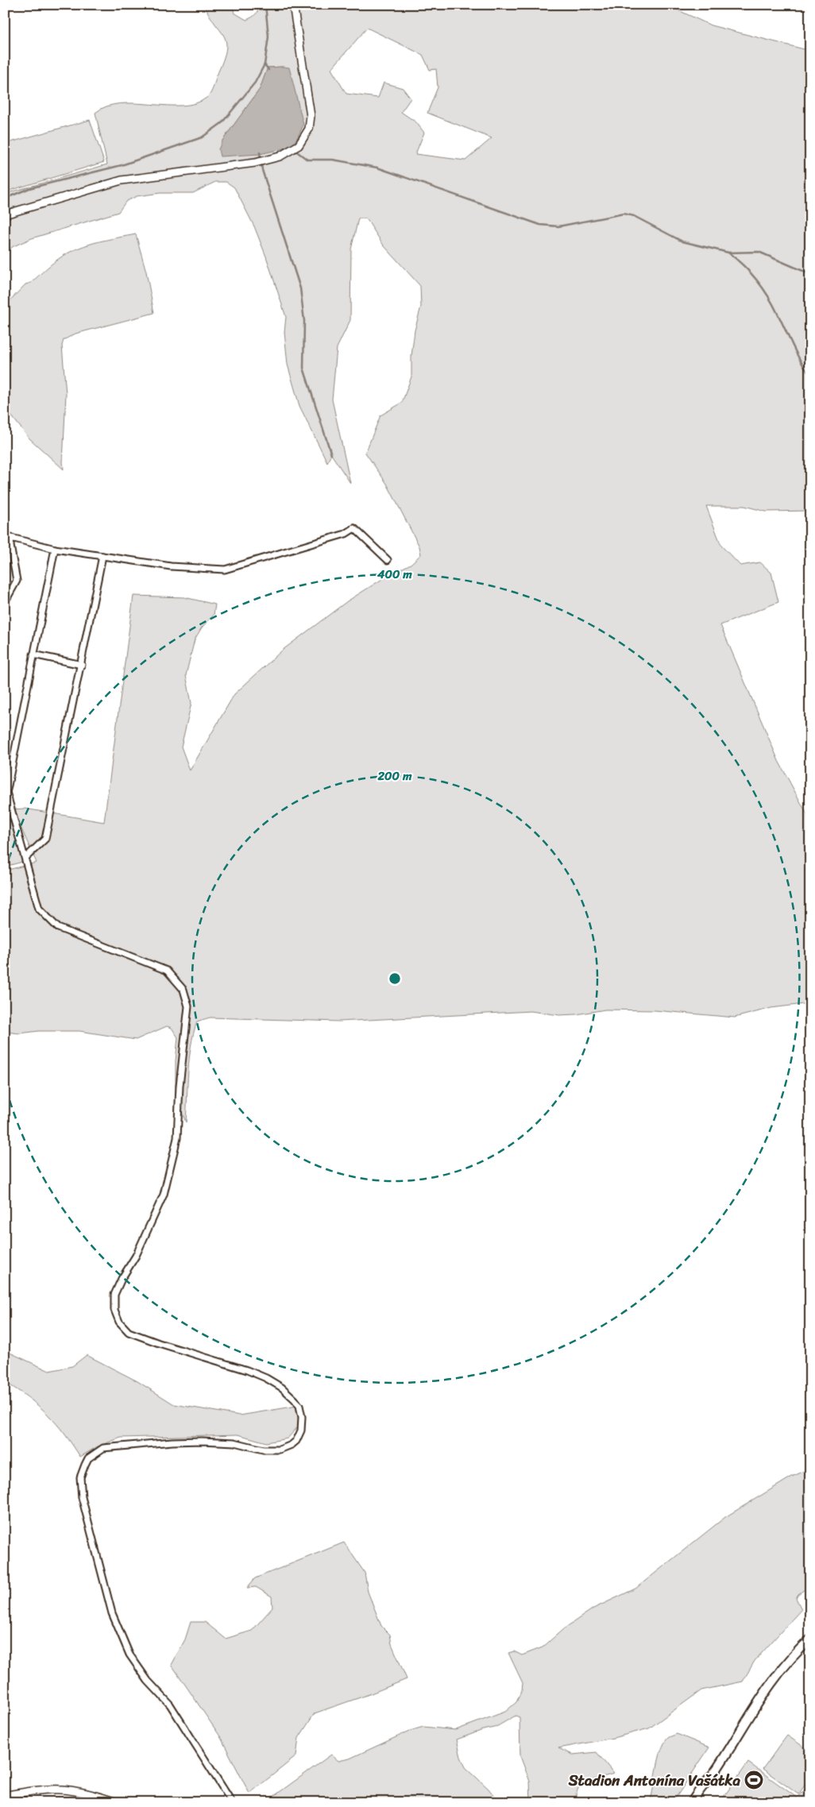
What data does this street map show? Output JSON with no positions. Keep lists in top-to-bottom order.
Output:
{
  "places": {
    "sports": ["Stadion Antonína Vašátka"]
  },
  "rings": ["400 m", "200 m"]
}
